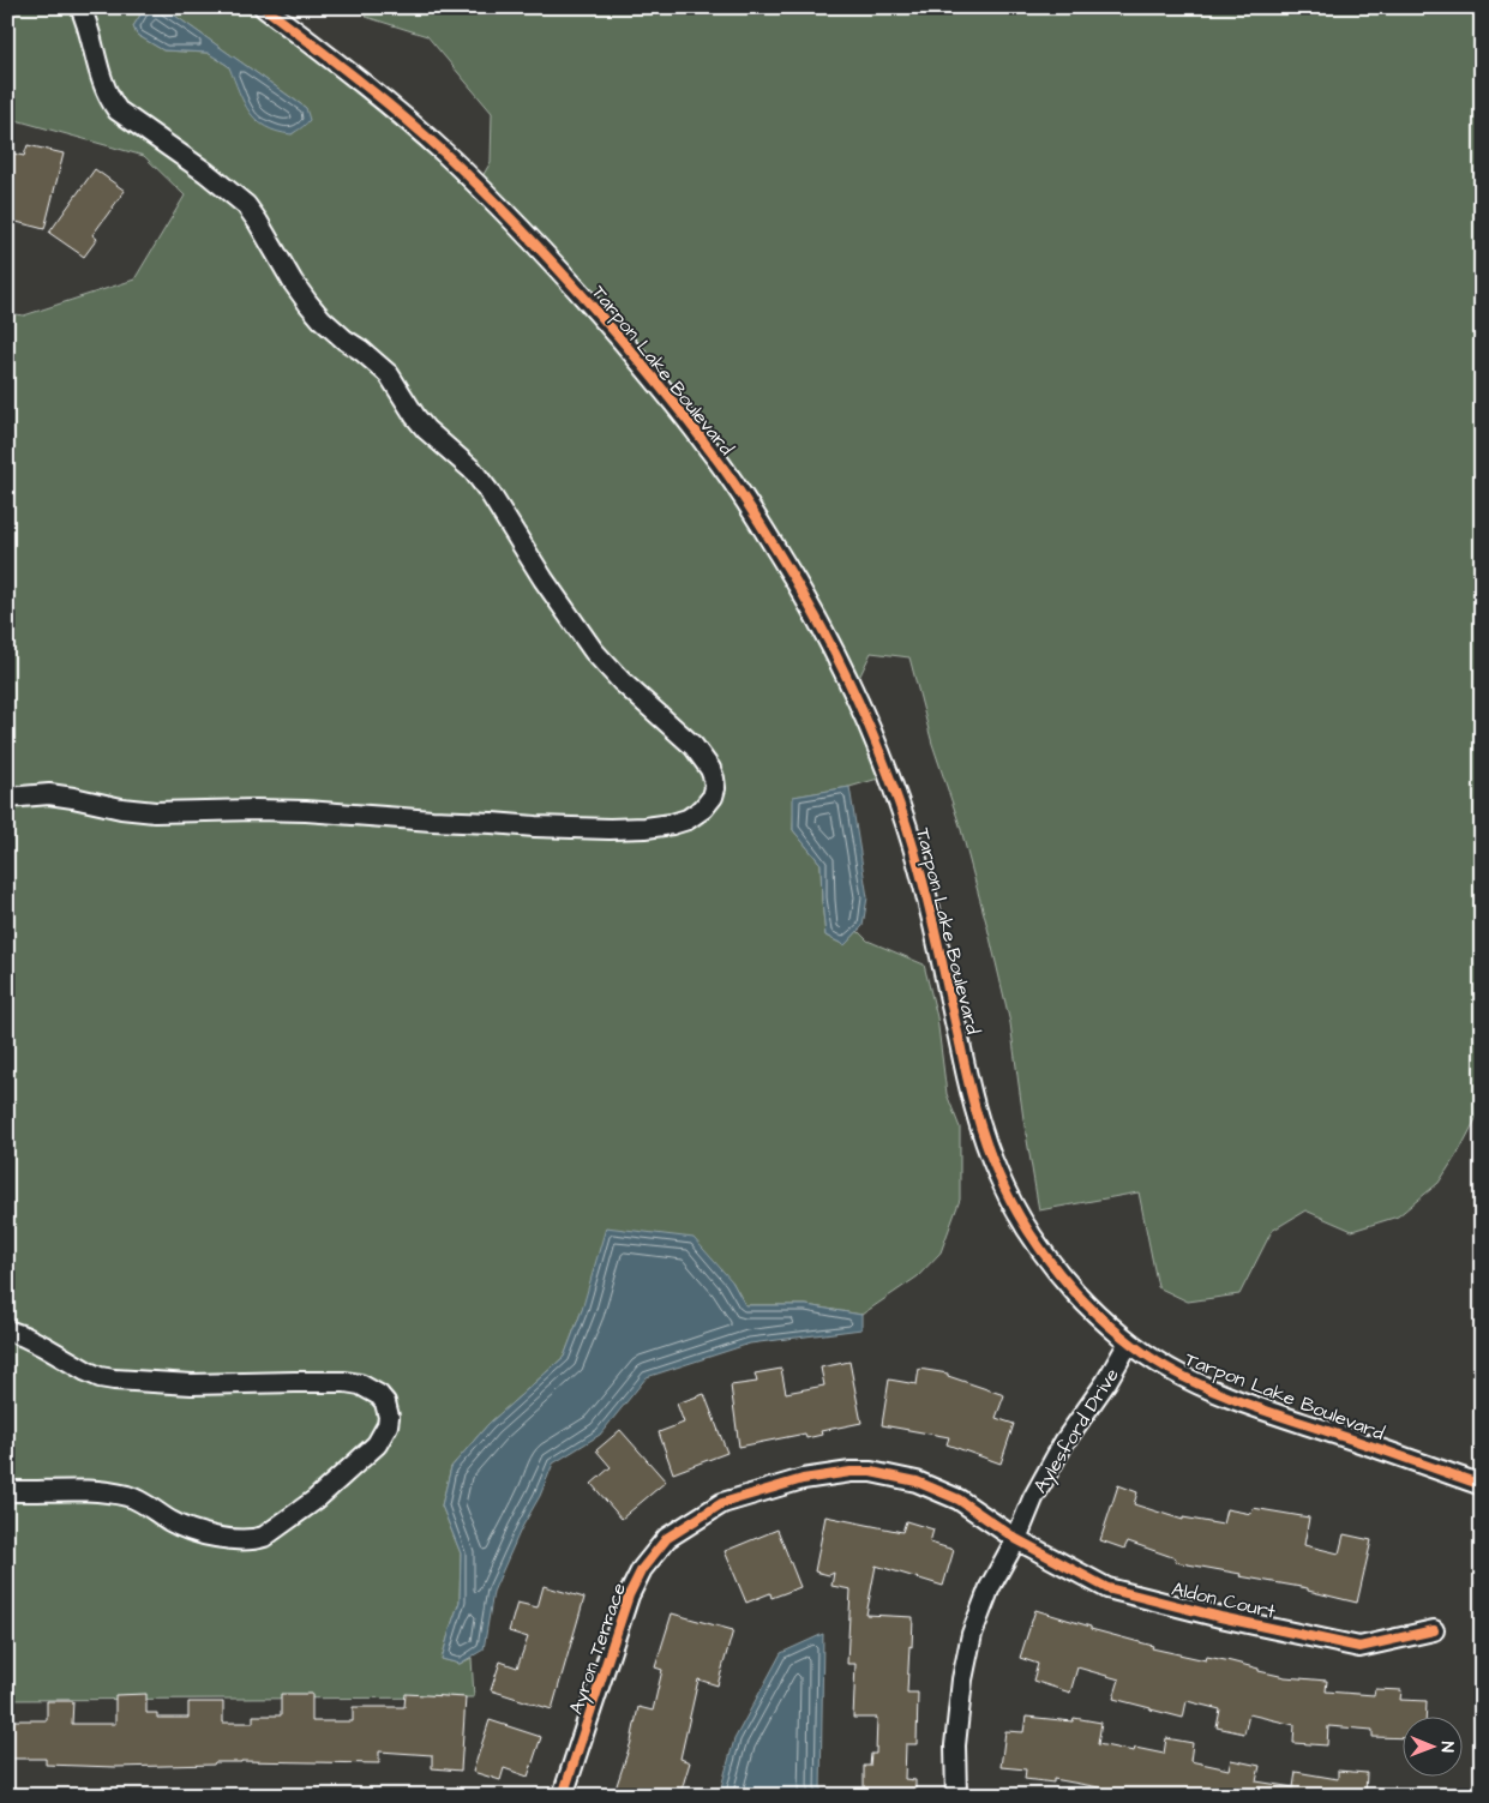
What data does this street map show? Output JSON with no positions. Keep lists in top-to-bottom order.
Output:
{
  "streets": {
    "street": [
      "Tarpon Lake Boulevard",
      "Aylesford Drive",
      "Aldon Court",
      "Ayron Terrace"
    ]
  },
  "crossings": [
    ["Tarpon Lake Boulevard", "Aylesford Drive"],
    ["Aylesford Drive", "Aldon Court"],
    ["Aylesford Drive", "Ayron Terrace"],
    ["Aldon Court", "Ayron Terrace"]
  ],
  "north": "right"
}
